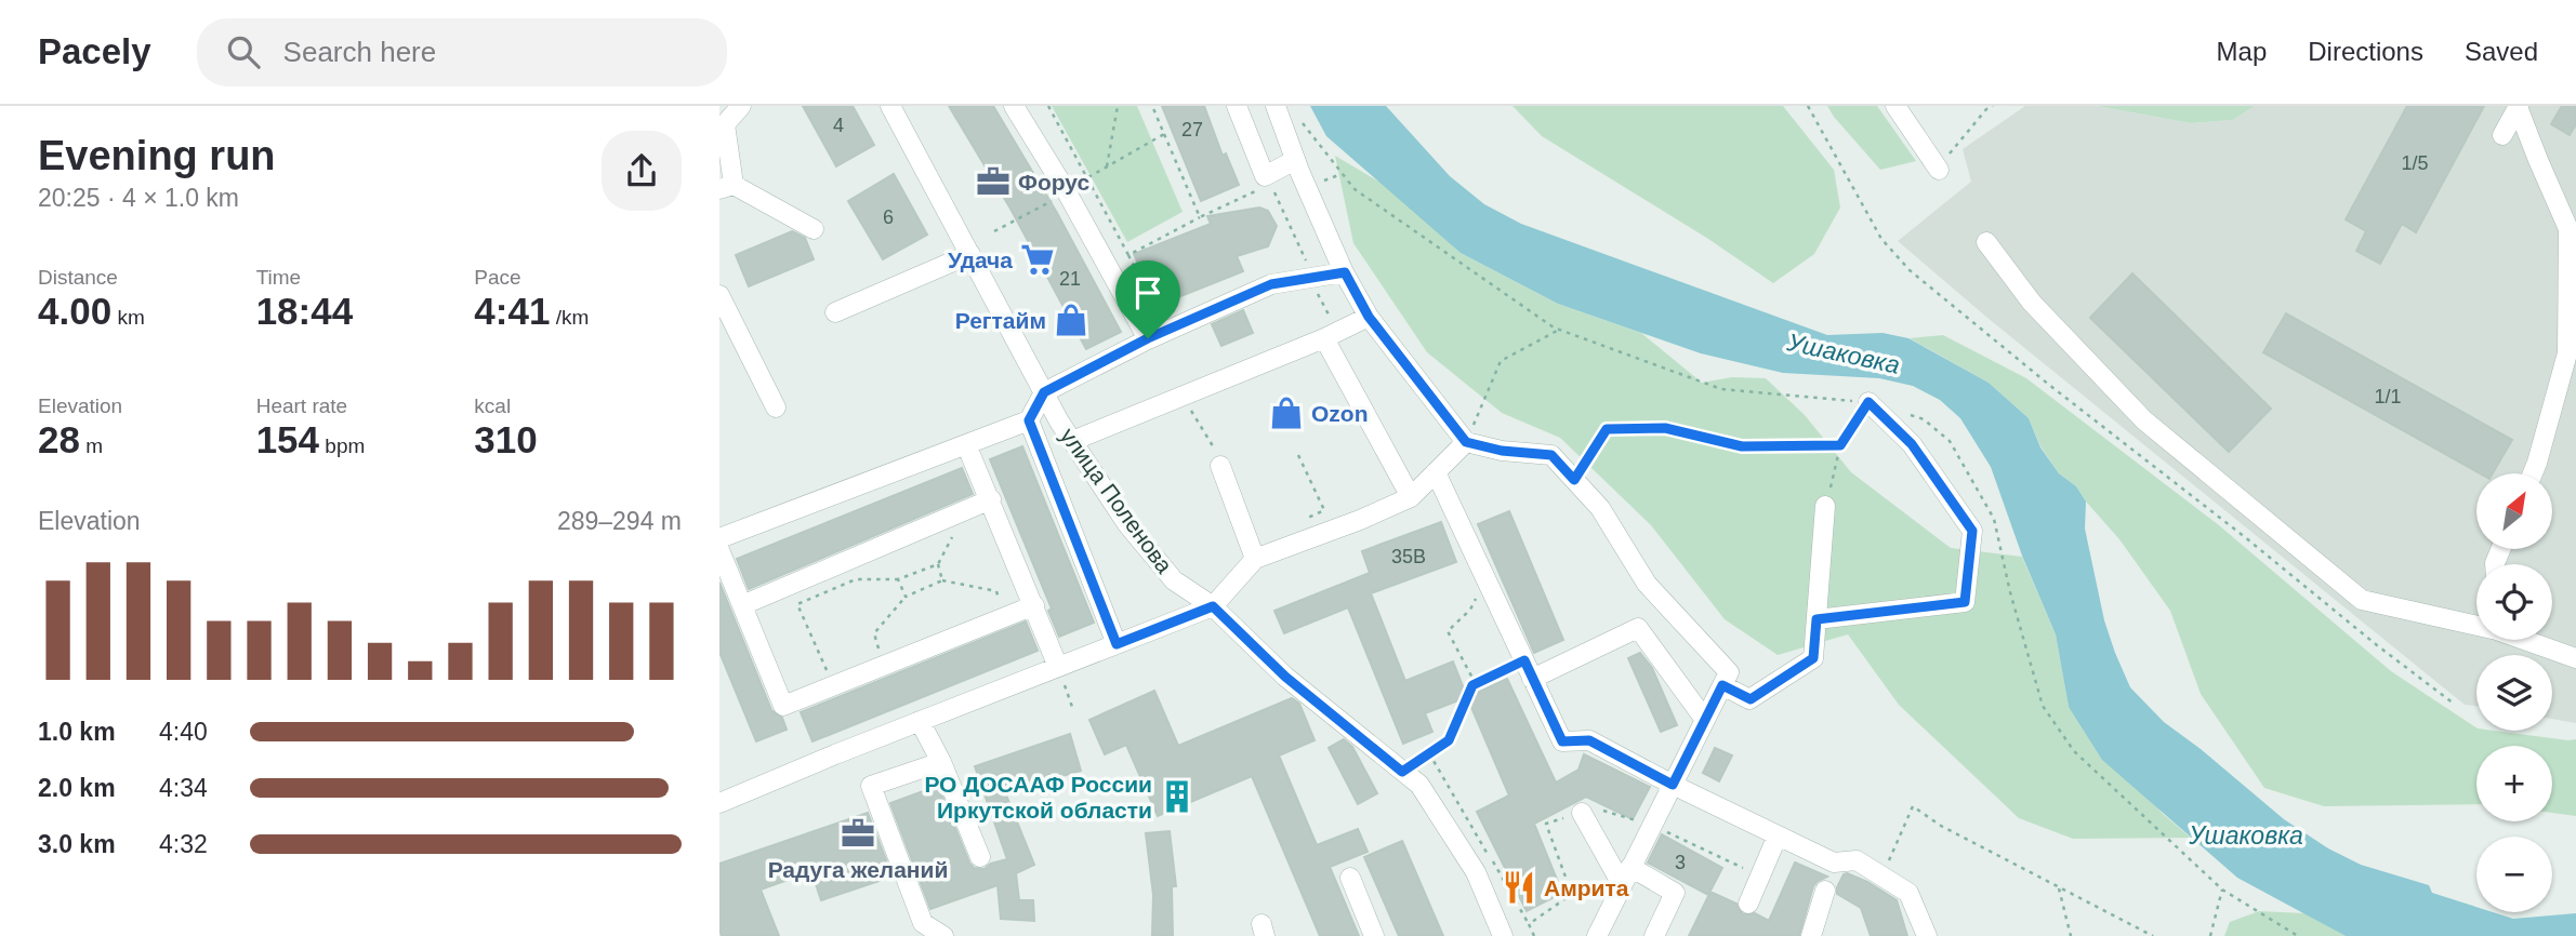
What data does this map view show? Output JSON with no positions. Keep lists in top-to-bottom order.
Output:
{
  "streets": {
    "street": ["улица Поленова"]
  },
  "water": ["Ушаковка"],
  "places": {
    "office": ["Форус", "Радуга желаний"],
    "supermarket": ["Удача"],
    "shop": ["Регтайм", "Ozon"],
    "building": ["РО ДОСААФ России Иркутской области"],
    "restaurant": ["Амрита"]
  },
  "house_numbers": [
    "4",
    "27",
    "1/5",
    "6",
    "21",
    "1/1",
    "35В",
    "3"
  ],
  "north": "top right",
  "page": {
    "header": "Pacely",
    "search": "Search here",
    "nav": ["Map", "Directions", "Saved"],
    "heading": ["Evening run", "20:25 · 4 × 1.0 km"],
    "stats": [
      ["Distance", "4.00 km"],
      ["Time", "18:44"],
      ["Pace", "4:41 /km"],
      ["Elevation", "28 m"],
      ["Heart rate", "154 bpm"],
      ["kcal", "310"]
    ],
    "map_buttons": ["+", "−"],
    "chart": ["Elevation", "289–294 m"],
    "list": [
      {
        "name": "1.0 km",
        "note": "4:40"
      },
      {
        "name": "2.0 km",
        "note": "4:34"
      },
      {
        "name": "3.0 km",
        "note": "4:32"
      }
    ]
  }
}
